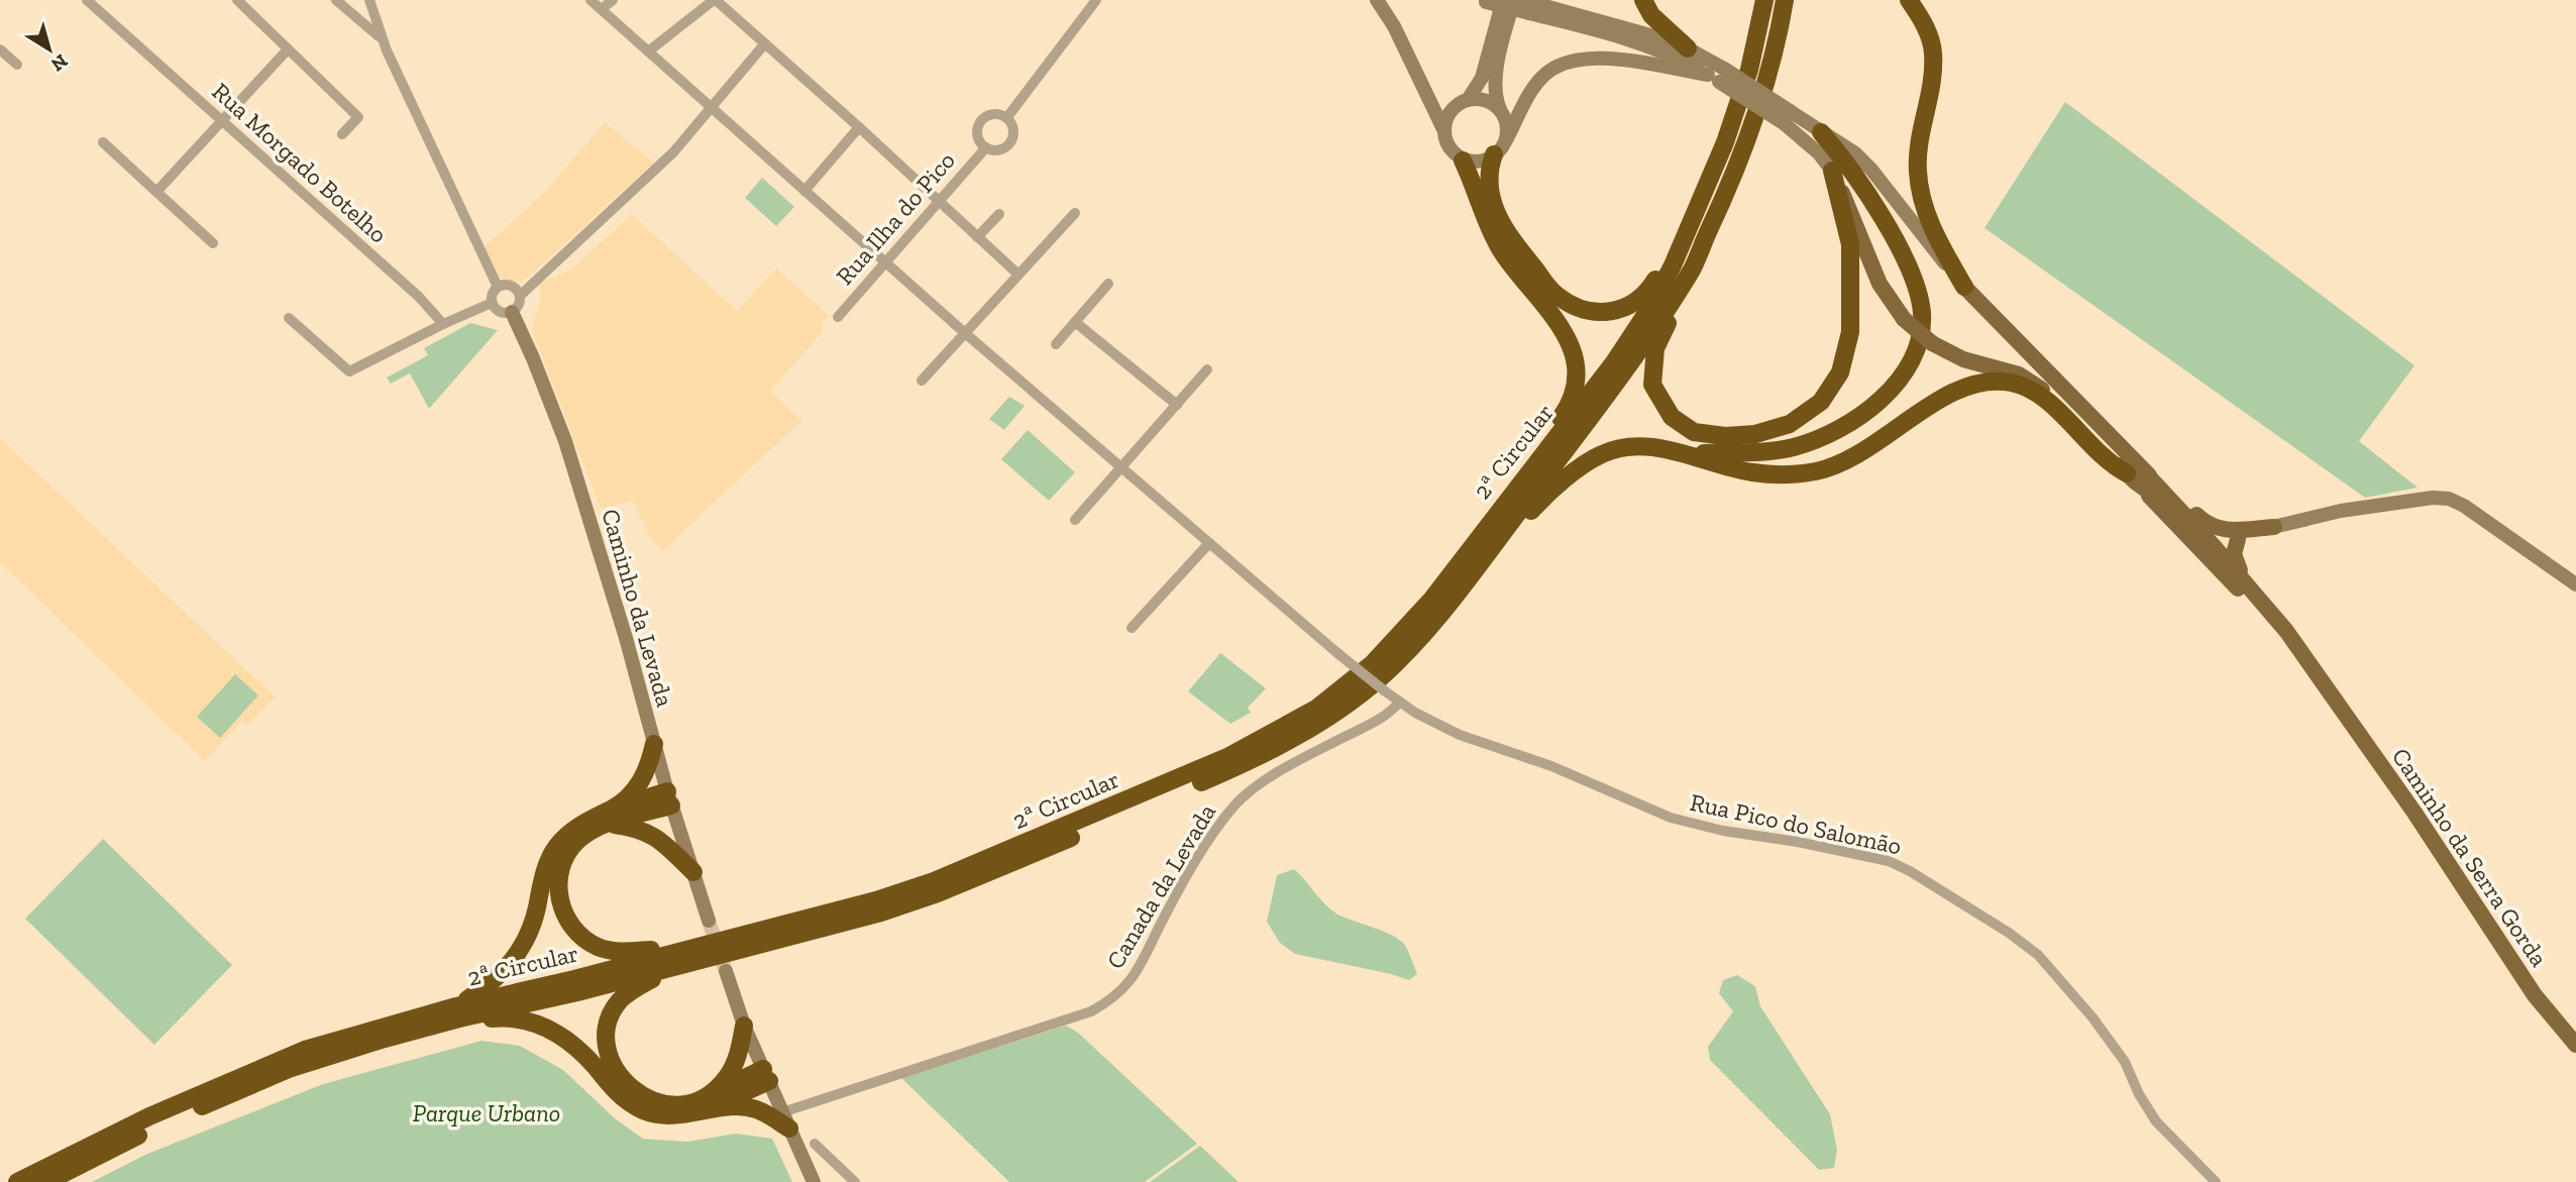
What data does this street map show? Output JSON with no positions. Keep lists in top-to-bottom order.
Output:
{
  "streets": {
    "highway": ["2ª Circular"],
    "main road": ["Caminho da Serra Gorda"],
    "street": [
      "Rua Morgado Botelho",
      "Rua Ilha do Pico",
      "Caminho da Levada",
      "Rua Pico do Salomão",
      "Canada da Levada"
    ]
  },
  "crossings": [
    ["Rua Ilha do Pico", "Rua Pico do Salomão"],
    ["Rua Pico do Salomão", "Canada da Levada"]
  ],
  "parks": ["Parque Urbano"],
  "north": "bottom right"
}
